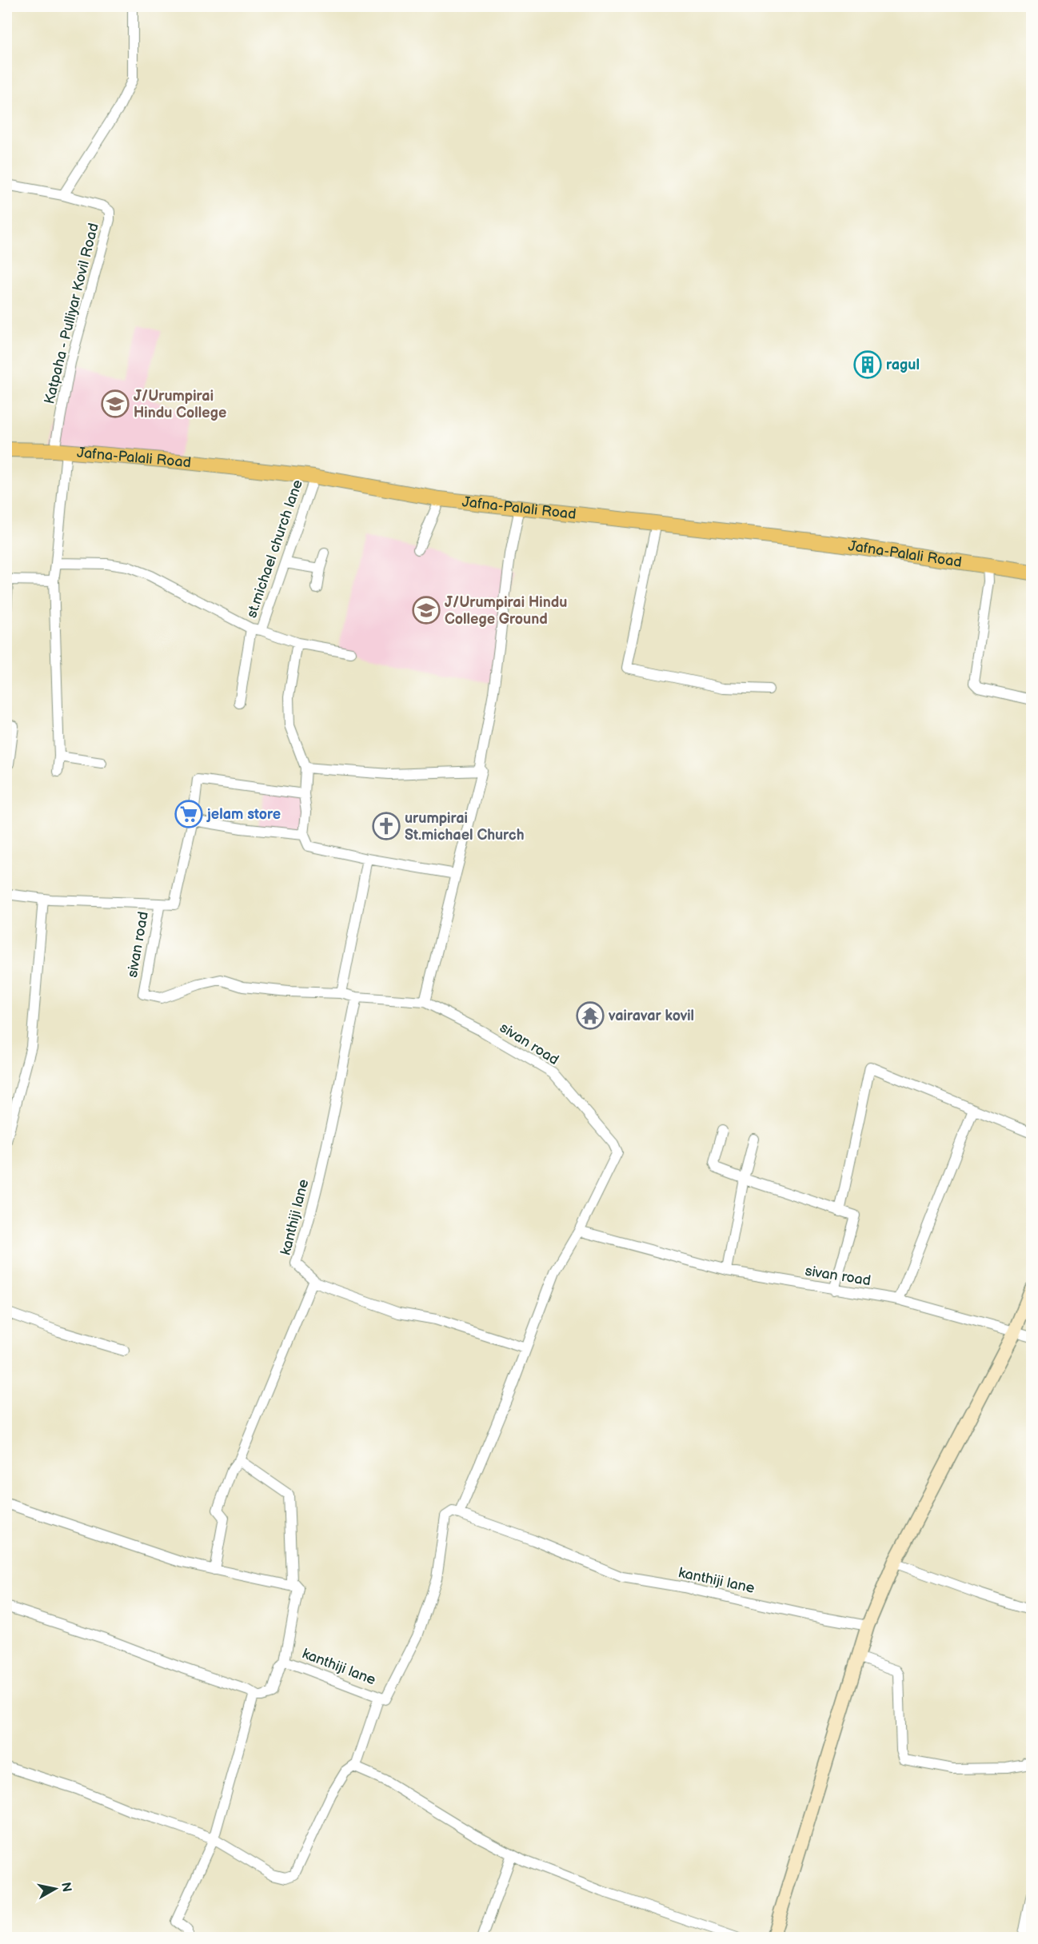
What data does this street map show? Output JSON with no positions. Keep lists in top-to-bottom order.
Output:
{
  "streets": {
    "main road": ["Jafna-Palali Road"],
    "street": [
      "Katpaha - Pulliyar Kovil Road",
      "st.michael church lane",
      "sivan road",
      "kanthiji lane"
    ]
  },
  "crossings": [
    ["Katpaha - Pulliyar Kovil Road", "Jafna-Palali Road"],
    ["Jafna-Palali Road", "st.michael church lane"],
    ["sivan road", "kanthiji lane"]
  ],
  "places": {
    "building": ["ragul"],
    "school or university": ["J/Urumpirai Hindu College", "J/Urumpirai Hindu College Ground"],
    "supermarket": ["jelam store"],
    "church": ["urumpirai St.michael Church"],
    "temple": ["vairavar kovil"]
  },
  "north": "right"
}
